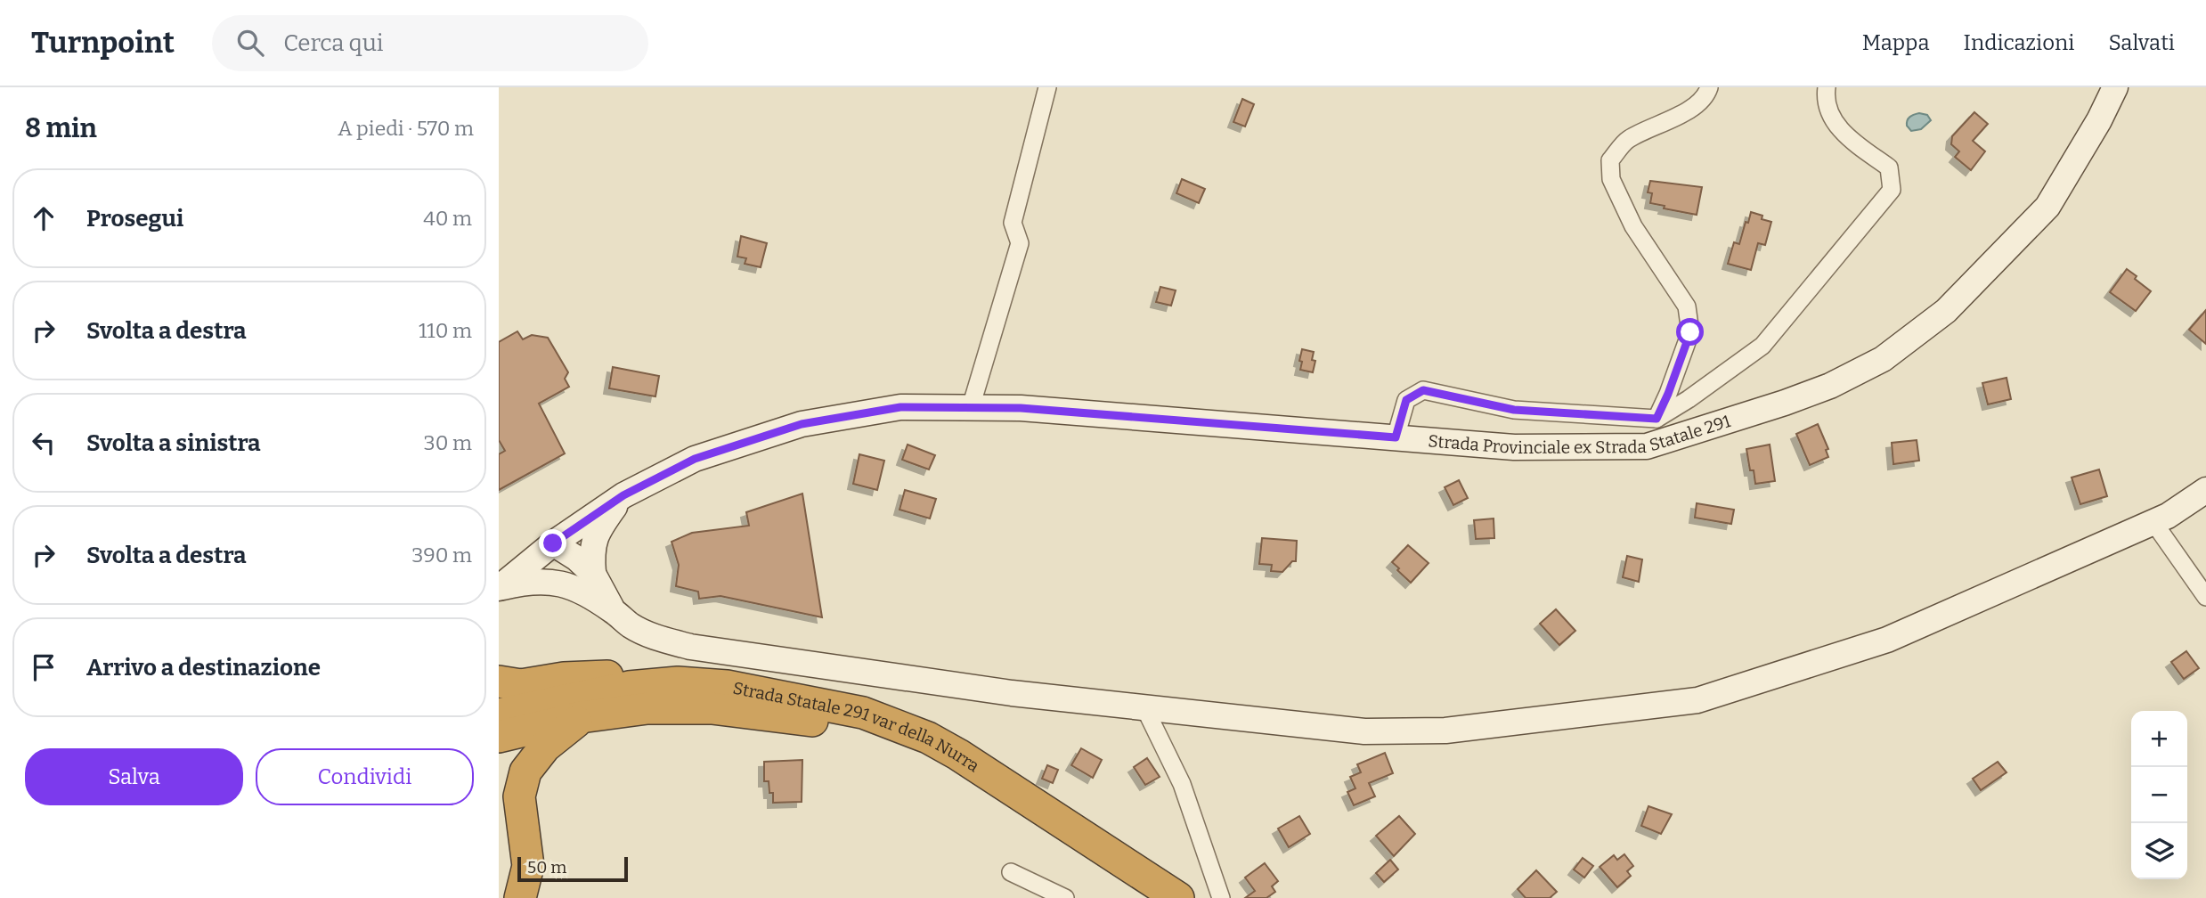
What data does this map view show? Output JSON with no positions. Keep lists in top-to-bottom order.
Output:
{
  "streets": {
    "highway": ["Strada Statale 291 var della Nurra"],
    "street": ["Strada Provinciale ex Strada Statale 291"]
  },
  "scale_bar": "50 m",
  "page": {
    "header": "Turnpoint",
    "search": "Cerca qui",
    "nav": ["Mappa", "Indicazioni", "Salvati"],
    "heading": ["8 min", "A piedi · 570 m"],
    "list": [
      ["Prosegui", "40 m"],
      ["Svolta a destra", "110 m"],
      ["Svolta a sinistra", "30 m"],
      ["Svolta a destra", "390 m"],
      "Arrivo a destinazione"
    ],
    "map_buttons": ["+", "−"],
    "buttons": ["Salva", "Condividi"],
    "scale": "50 m"
  }
}
